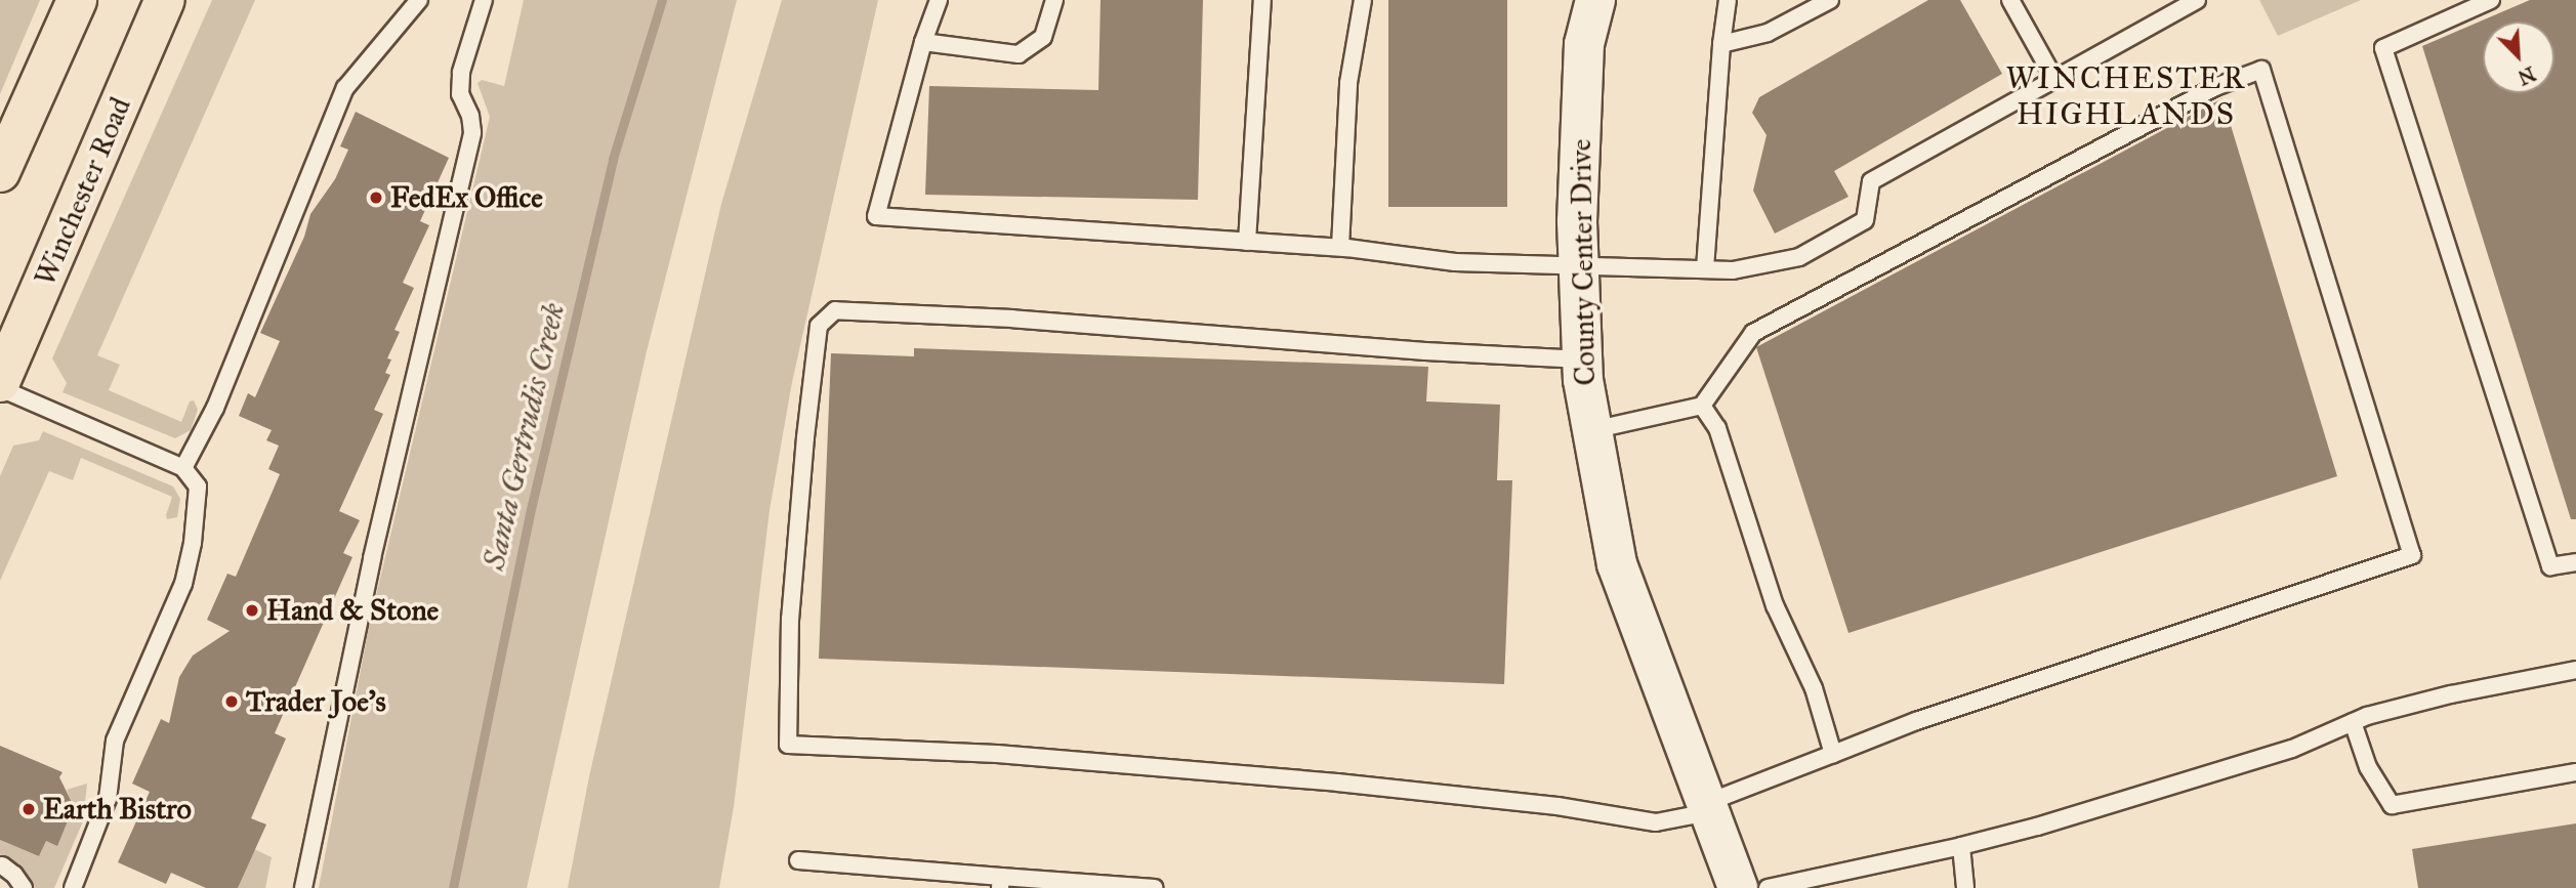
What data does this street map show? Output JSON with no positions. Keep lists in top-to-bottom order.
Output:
{
  "streets": {
    "main road": ["Winchester Road"],
    "street": ["County Center Drive"]
  },
  "districts": ["WINCHESTER HIGHLANDS"],
  "water": ["Santa Gertrudis Creek"],
  "places": [
    "FedEx Office",
    "Hand & Stone",
    "Trader Joe's",
    "Earth Bistro"
  ],
  "north": "bottom right"
}
